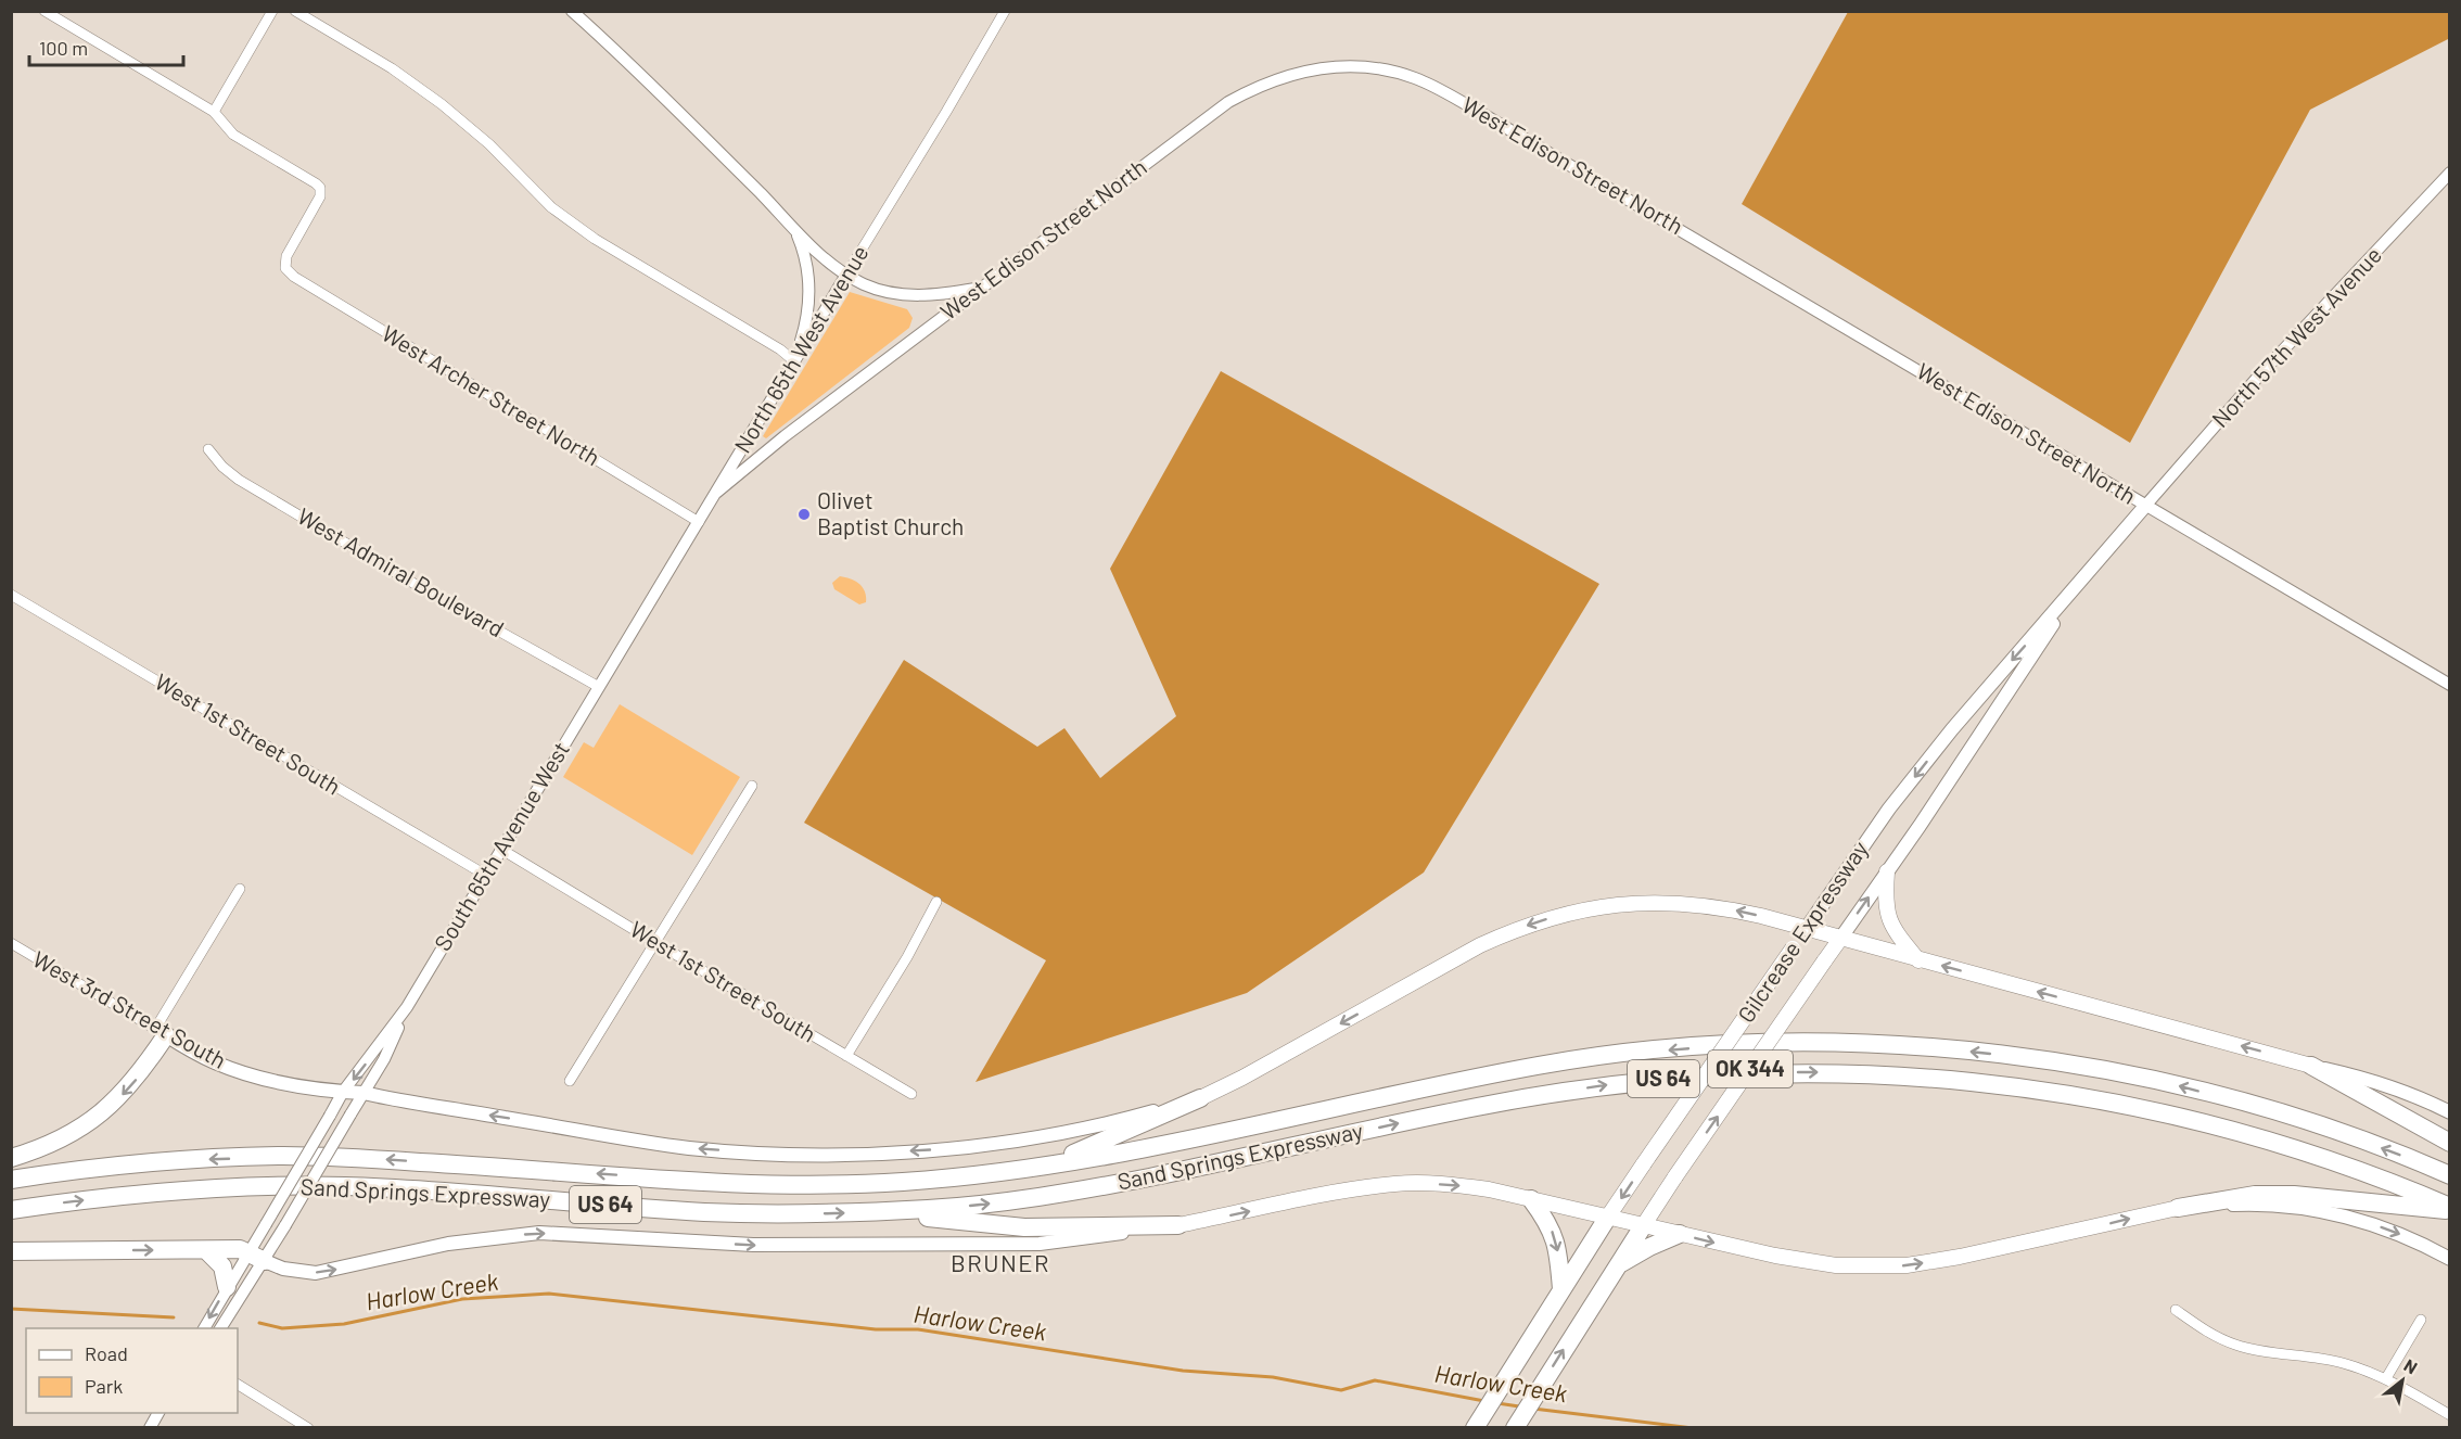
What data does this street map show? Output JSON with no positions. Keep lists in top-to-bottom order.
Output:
{
  "streets": {
    "highway": [
      "Gilcrease Expressway",
      "OK 344",
      "US 64",
      "Sand Springs Expressway"
    ],
    "main road": ["West 3rd Street South"],
    "street": [
      "West Edison Street North",
      "North 57th West Avenue",
      "North 65th West Avenue",
      "West Archer Street North",
      "West Admiral Boulevard",
      "West 1st Street South",
      "South 65th Avenue West"
    ]
  },
  "crossings": [
    ["West Edison Street North", "North 57th West Avenue"],
    ["West Edison Street North", "North 65th West Avenue"],
    ["West Edison Street North", "Gilcrease Expressway"],
    ["North 57th West Avenue", "Gilcrease Expressway"],
    ["North 65th West Avenue", "West Archer Street North"],
    ["North 65th West Avenue", "West Admiral Boulevard"],
    ["North 65th West Avenue", "South 65th Avenue West"],
    ["West Admiral Boulevard", "South 65th Avenue West"],
    ["West 1st Street South", "South 65th Avenue West"],
    ["South 65th Avenue West", "West 3rd Street South"]
  ],
  "one_way": ["West 3rd Street South"],
  "districts": ["BRUNER"],
  "water": ["Harlow Creek"],
  "places": ["Olivet Baptist Church"],
  "legend": ["Road", "Park"],
  "scale_bar": "100 m",
  "north": "top right"
}
